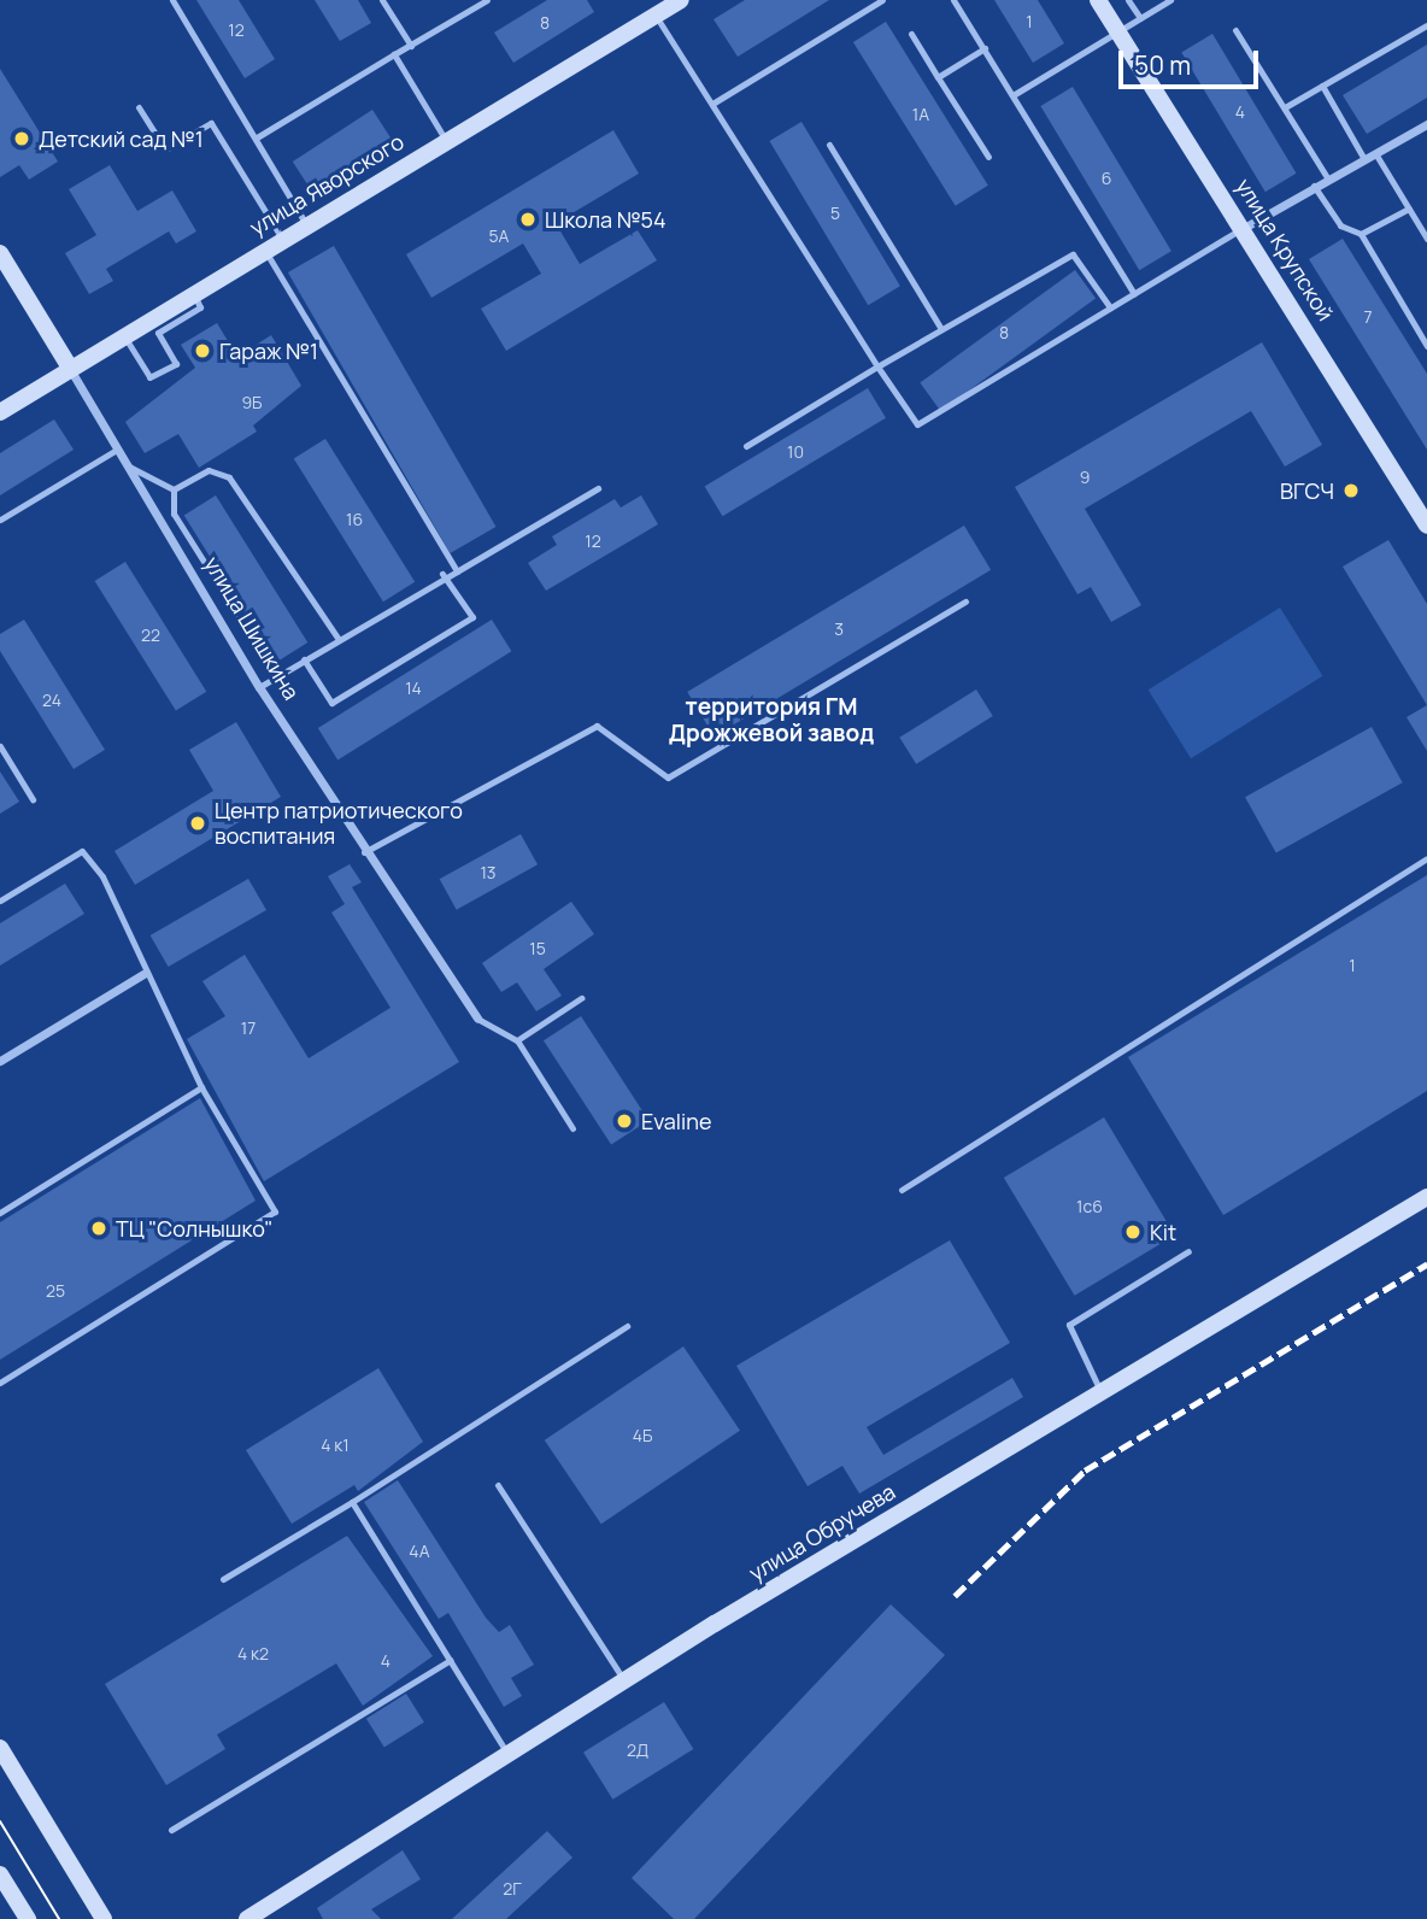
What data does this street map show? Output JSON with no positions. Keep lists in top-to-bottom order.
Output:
{
  "streets": {
    "main road": [
      "улица Яворского",
      "улица Крупской",
      "улица Шишкина",
      "улица Обручева"
    ]
  },
  "crossings": [
    ["улица Яворского", "улица Шишкина"]
  ],
  "districts": ["территория ГМ Дрожжевой завод"],
  "places": [
    "Детский сад №1",
    "Школа №54",
    "Гараж №1",
    "ВГСЧ",
    "Центр патриотического воспитания",
    "Evaline",
    "ТЦ \"Солнышко\"",
    "Kit"
  ],
  "house_numbers": [
    "1",
    "8",
    "12",
    "4",
    "1А",
    "6",
    "5",
    "5А",
    "7",
    "8",
    "9Б",
    "10",
    "9",
    "16",
    "12",
    "3",
    "22",
    "14",
    "24",
    "13",
    "15",
    "1",
    "17",
    "1с6",
    "25",
    "4Б",
    "4 к1",
    "4А",
    "4 к2",
    "4",
    "2Д",
    "2Г"
  ],
  "scale_bar": "50 m"
}
